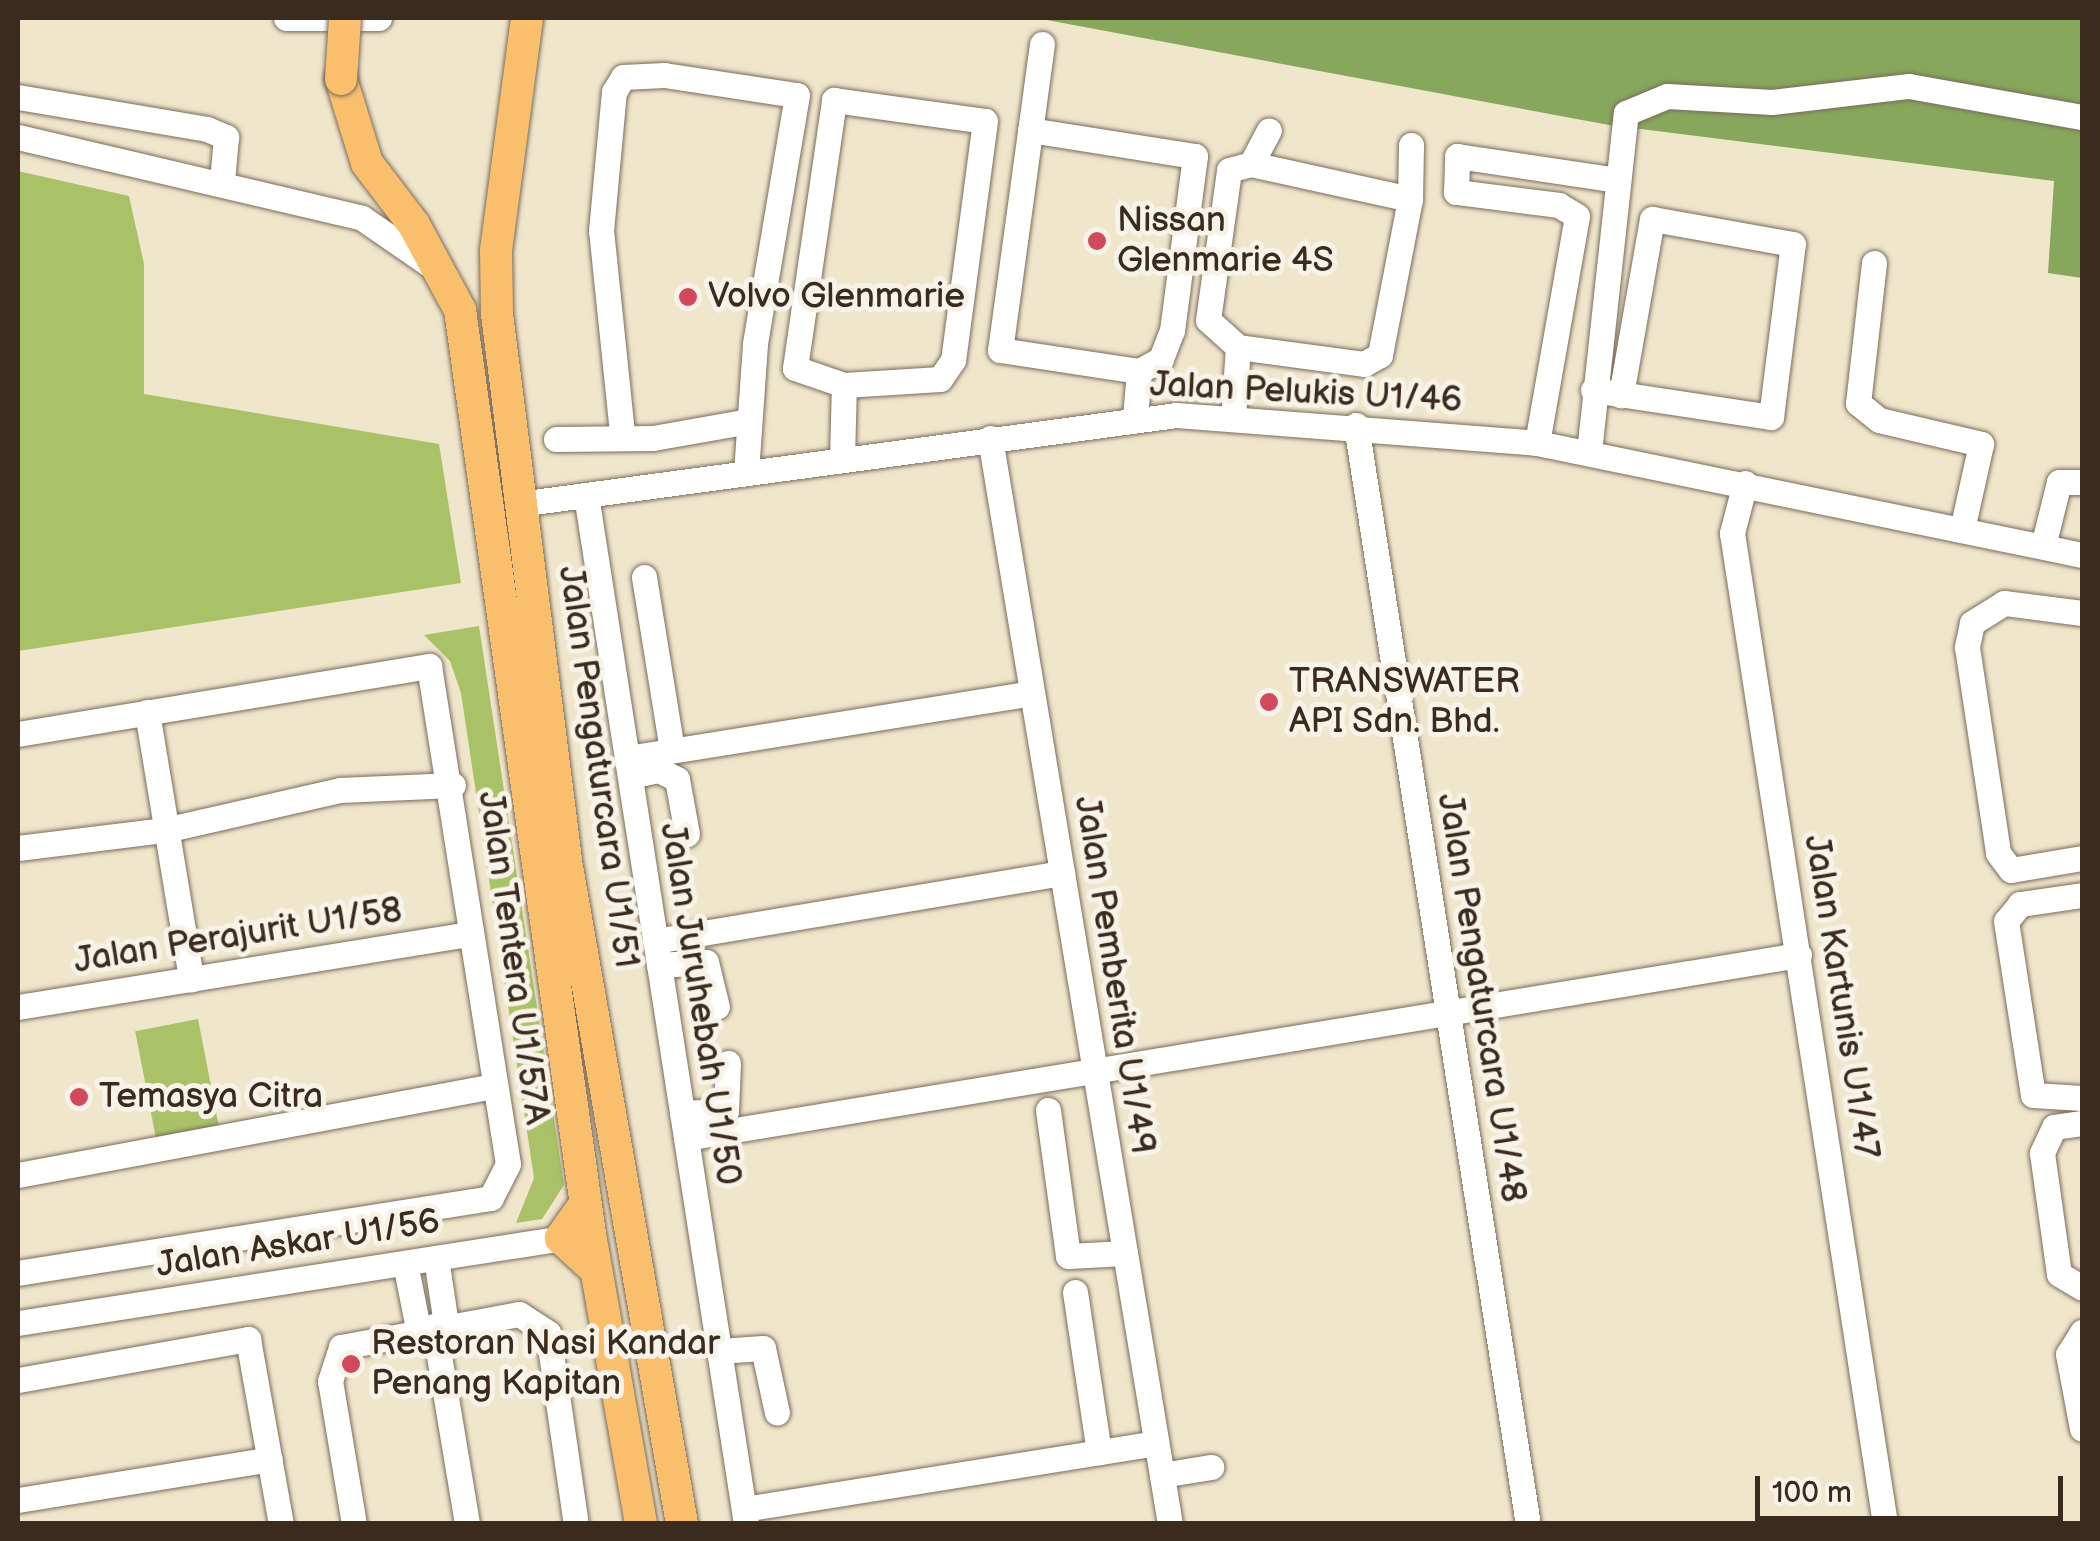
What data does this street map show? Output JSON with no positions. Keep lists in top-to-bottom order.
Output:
{
  "streets": {
    "main road": ["Jalan Pengaturcara U1/51"],
    "street": [
      "Jalan Pelukis U1/46",
      "Jalan Perajurit U1/58",
      "Jalan Tentera U1/57A",
      "Jalan Pemberita U1/49",
      "Jalan Kartunis U1/47",
      "Jalan Pengaturcara U1/48",
      "Jalan Juruhebah U1/50",
      "Jalan Askar U1/56"
    ]
  },
  "crossings": [
    ["Jalan Pelukis U1/46", "Jalan Pengaturcara U1/51"],
    ["Jalan Pelukis U1/46", "Jalan Pemberita U1/49"],
    ["Jalan Pelukis U1/46", "Jalan Kartunis U1/47"],
    ["Jalan Pelukis U1/46", "Jalan Pengaturcara U1/48"],
    ["Jalan Pelukis U1/46", "Jalan Juruhebah U1/50"],
    ["Jalan Perajurit U1/58", "Jalan Tentera U1/57A"]
  ],
  "places": [
    "Nissan Glenmarie 4S",
    "Volvo Glenmarie",
    "TRANSWATER API Sdn. Bhd.",
    "Temasya Citra",
    "Restoran Nasi Kandar Penang Kapitan"
  ],
  "scale_bar": "100 m"
}
